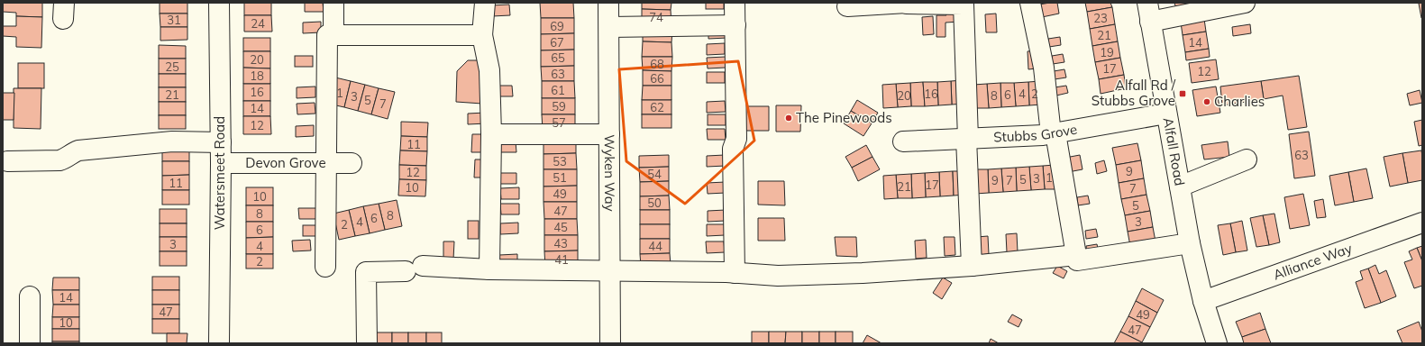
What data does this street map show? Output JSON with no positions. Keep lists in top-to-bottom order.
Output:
{
  "streets": {
    "street": [
      "Stubbs Grove",
      "Alfall Road",
      "Devon Grove",
      "Watersmeet Road",
      "Wyken Way",
      "Alliance Way"
    ]
  },
  "crossings": [
    ["Stubbs Grove", "Alfall Road"],
    ["Alfall Road", "Alliance Way"],
    ["Devon Grove", "Watersmeet Road"]
  ],
  "places": {
    "transit": ["Alfall Rd / Stubbs Grove"],
    "other": ["Charlies", "The Pinewoods"]
  },
  "house_numbers": [
    "74",
    "23",
    "31",
    "24",
    "69",
    "21",
    "67",
    "14",
    "19",
    "65",
    "20",
    "68",
    "25",
    "17",
    "12",
    "63",
    "18",
    "66",
    "61",
    "16",
    "1",
    "16",
    "4",
    "2",
    "21",
    "6",
    "20",
    "8",
    "3",
    "5",
    "7",
    "59",
    "62",
    "14",
    "57",
    "12",
    "11",
    "63",
    "53",
    "9",
    "12",
    "54",
    "51",
    "1",
    "3",
    "5",
    "9",
    "7",
    "11",
    "17",
    "21",
    "10",
    "7",
    "49",
    "10",
    "50",
    "5",
    "47",
    "8",
    "8",
    "6",
    "4",
    "3",
    "2",
    "45",
    "6",
    "43",
    "3",
    "4",
    "44",
    "41",
    "2",
    "14",
    "47",
    "49",
    "10",
    "47"
  ]
}
